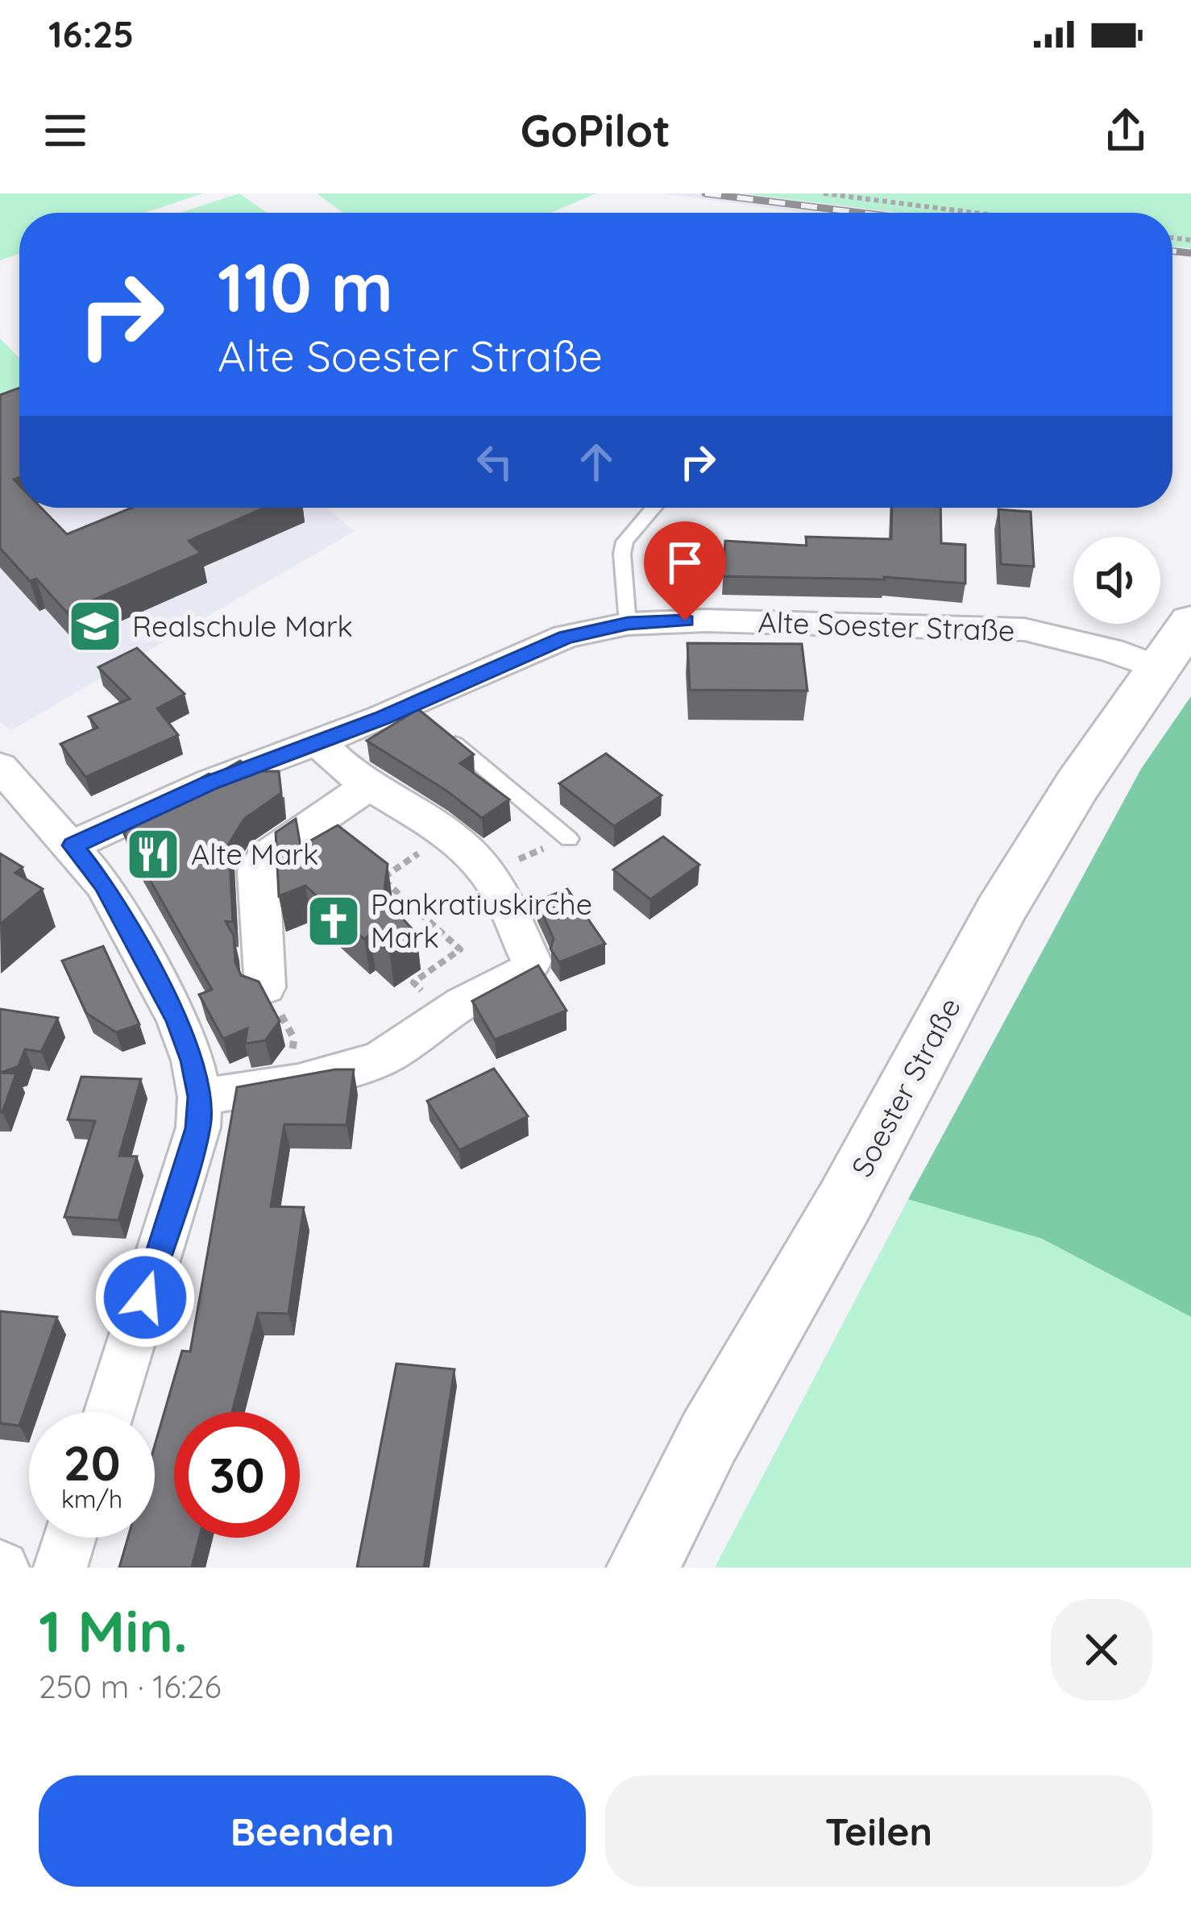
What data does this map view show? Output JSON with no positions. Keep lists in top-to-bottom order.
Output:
{
  "streets": {
    "main road": ["Soester Straße"],
    "street": ["Alte Soester Straße"]
  },
  "crossings": [
    ["Alte Soester Straße", "Soester Straße"]
  ],
  "places": {
    "school or university": ["Realschule Mark"],
    "restaurant": ["Alte Mark"],
    "church": ["Pankratiuskirche Mark"]
  },
  "page": {
    "status": "16:25",
    "header": "GoPilot",
    "turn": ["110 m", "Alte Soester Straße"],
    "speed": "20 km/h",
    "limit": "30",
    "heading": ["1 Min.", "250 m · 16:26"],
    "buttons": ["Beenden", "Teilen"]
  }
}
